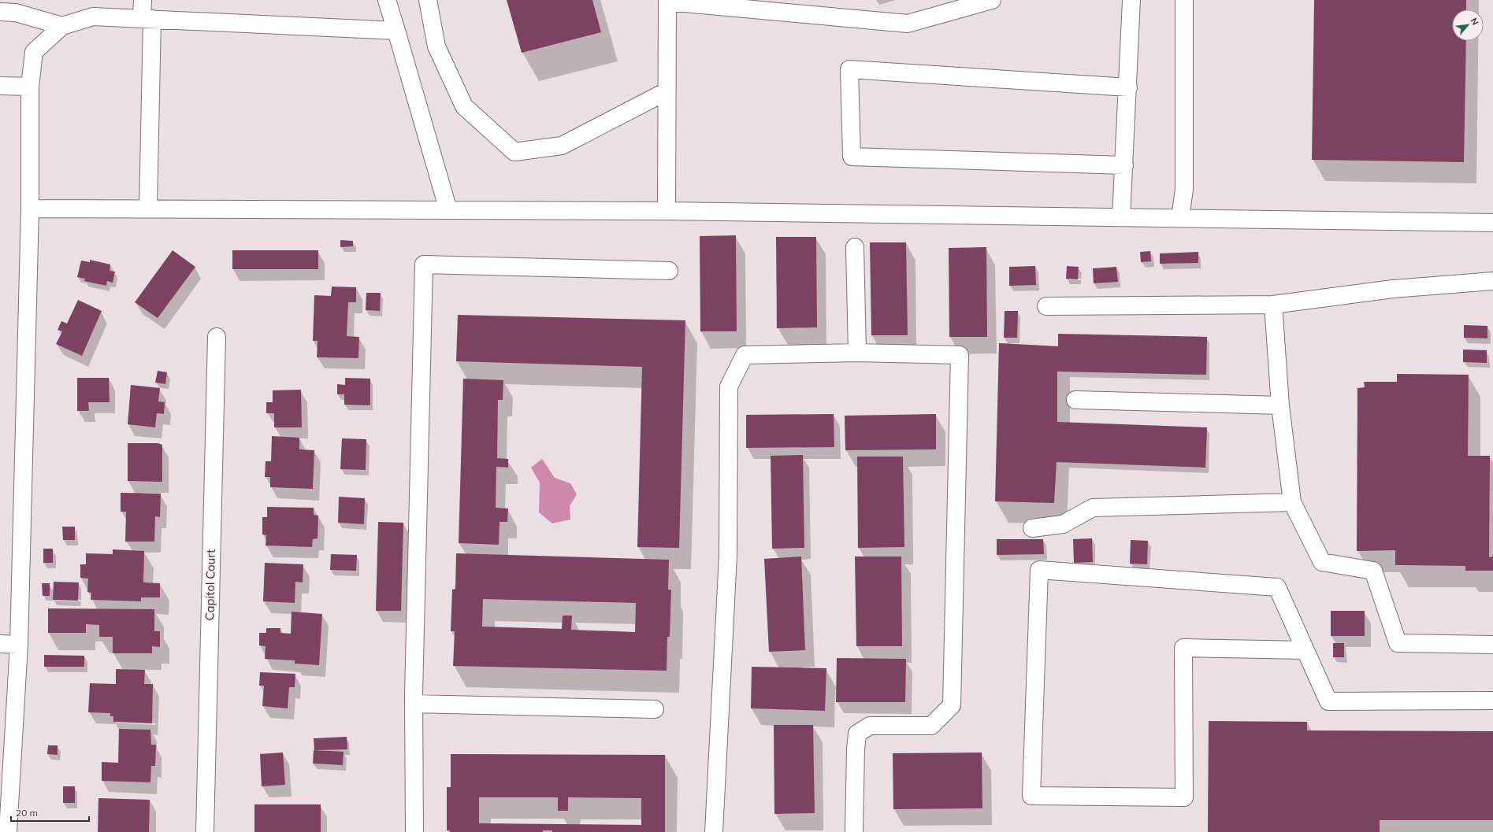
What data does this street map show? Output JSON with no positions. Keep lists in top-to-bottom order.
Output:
{
  "streets": {
    "street": ["Capitol Court"]
  },
  "scale_bar": "20 m",
  "north": "top right"
}
